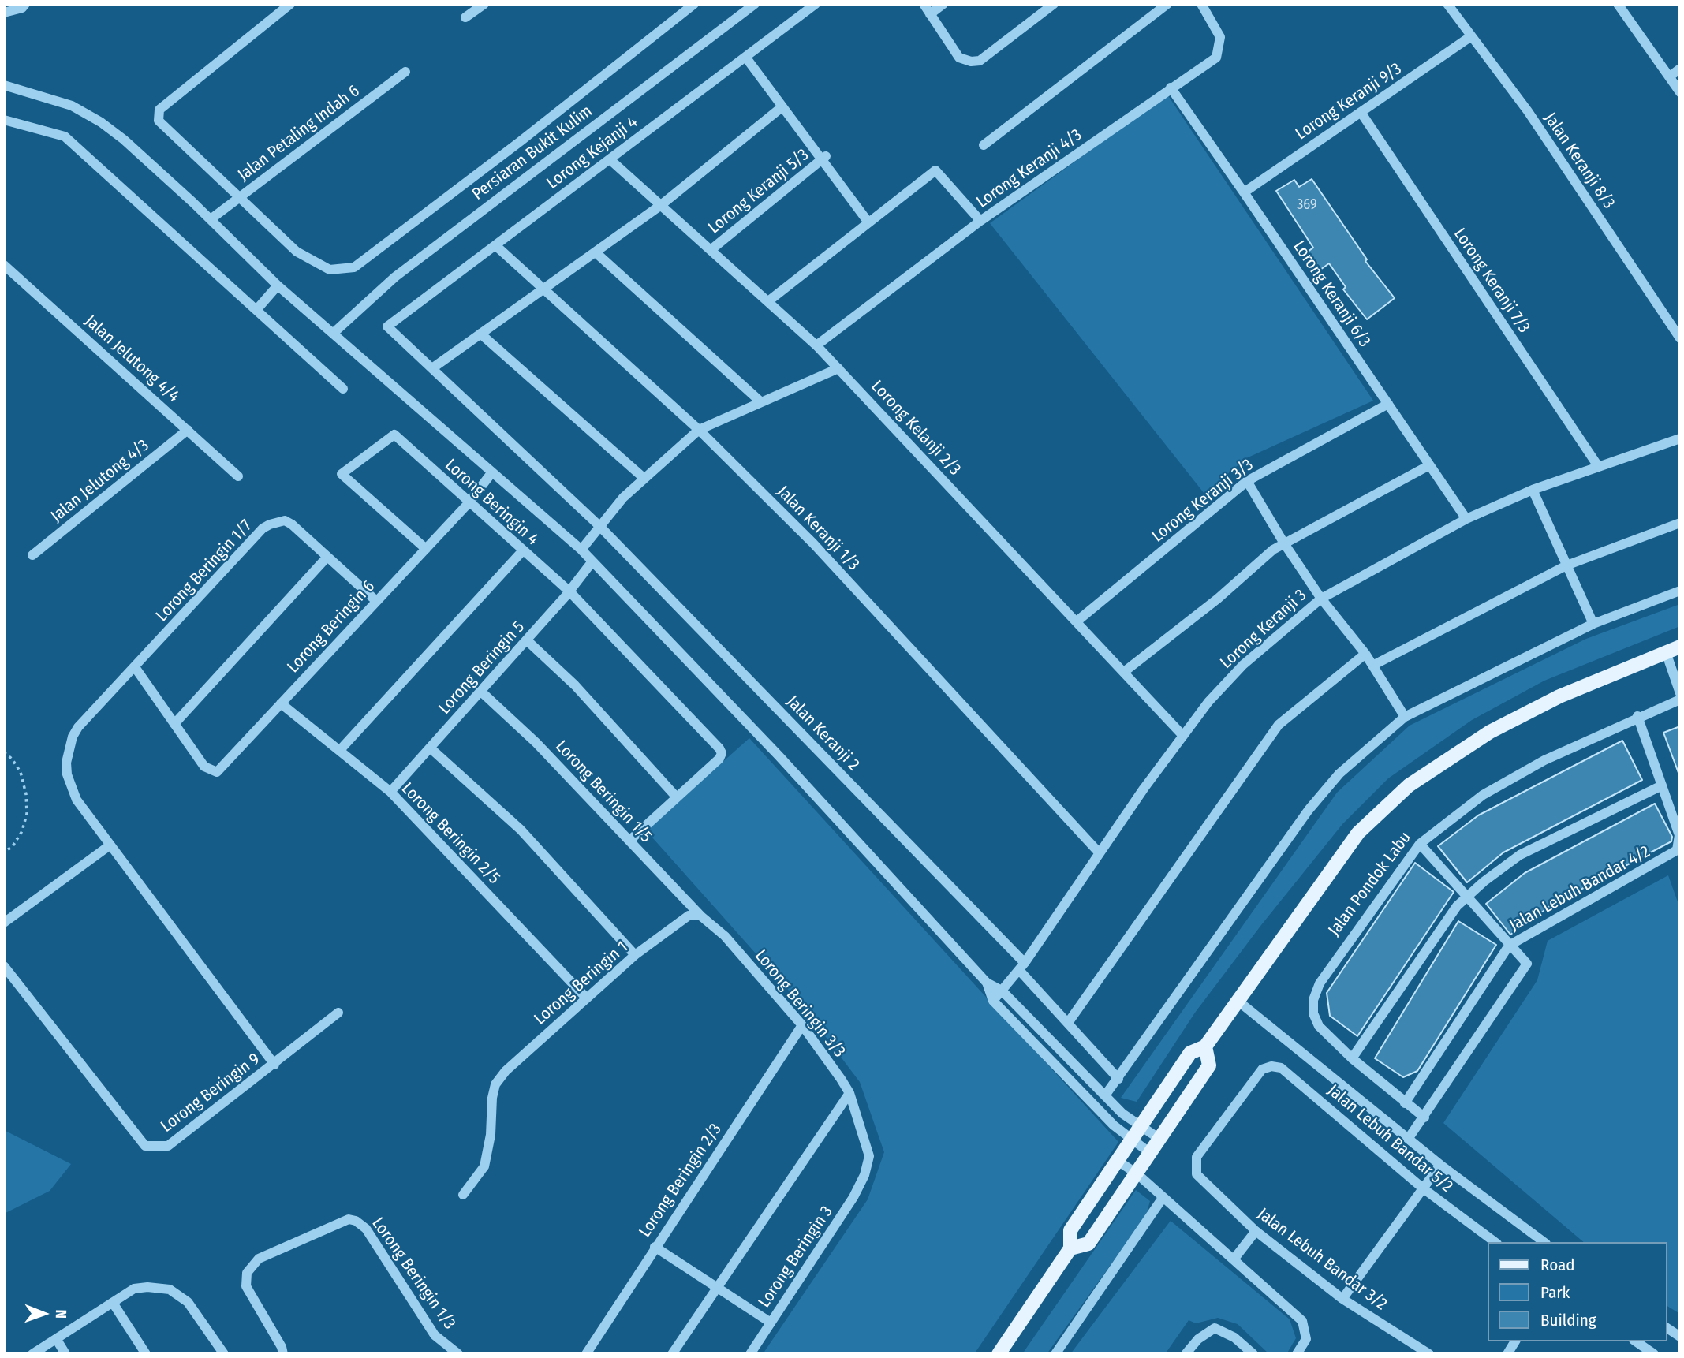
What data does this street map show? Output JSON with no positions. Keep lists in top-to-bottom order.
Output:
{
  "streets": {
    "street": [
      "Lorong Keranji 9/3",
      "Jalan Petaling Indah 6",
      "Persiaran Bukit Kulim",
      "Lorong Kejanji 4",
      "Jalan Keranji 8/3",
      "Lorong Keranji 4/3",
      "Lorong Keranji 5/3",
      "Lorong Keranji 7/3",
      "Lorong Keranji 6/3",
      "Jalan Jelutong 4/4",
      "Lorong Kelanji 2/3",
      "Jalan Jelutong 4/3",
      "Lorong Keranji 3/3",
      "Lorong Beringin 4",
      "Jalan Keranji 1/3",
      "Lorong Beringin 1/7",
      "Lorong Beringin 6",
      "Lorong Keranji 3",
      "Lorong Beringin 5",
      "Jalan Keranji 2",
      "Lorong Beringin 1/5",
      "Lorong Beringin 2/5",
      "Jalan Pondok Labu",
      "Jalan Lebuh Bandar 4/2",
      "Lorong Beringin 1",
      "Lorong Beringin 3/3",
      "Lorong Beringin 9",
      "Jalan Lebuh Bandar 5/2",
      "Lorong Beringin 2/3",
      "Lorong Beringin 3",
      "Jalan Lebuh Bandar 3/2",
      "Lorong Beringin 1/3"
    ]
  },
  "crossings": [
    ["Lorong Keranji 9/3", "Jalan Keranji 8/3"],
    ["Lorong Keranji 9/3", "Lorong Keranji 7/3"],
    ["Lorong Keranji 9/3", "Lorong Keranji 6/3"],
    ["Lorong Kejanji 4", "Lorong Kelanji 2/3"],
    ["Lorong Kejanji 4", "Jalan Keranji 1/3"],
    ["Lorong Kejanji 4", "Jalan Keranji 2"],
    ["Lorong Keranji 4/3", "Lorong Keranji 6/3"],
    ["Lorong Keranji 4/3", "Lorong Kelanji 2/3"],
    ["Lorong Keranji 5/3", "Lorong Kelanji 2/3"],
    ["Lorong Keranji 7/3", "Lorong Keranji 3"],
    ["Lorong Keranji 6/3", "Lorong Keranji 3/3"],
    ["Lorong Keranji 6/3", "Lorong Keranji 3"],
    ["Jalan Jelutong 4/4", "Jalan Jelutong 4/3"],
    ["Lorong Kelanji 2/3", "Lorong Keranji 3/3"],
    ["Lorong Kelanji 2/3", "Lorong Keranji 3"],
    ["Lorong Beringin 4", "Lorong Beringin 6"],
    ["Lorong Beringin 4", "Lorong Beringin 5"],
    ["Lorong Beringin 4", "Lorong Beringin 1/5"],
    ["Jalan Keranji 1/3", "Lorong Keranji 3"],
    ["Lorong Beringin 1/7", "Lorong Beringin 6"],
    ["Lorong Beringin 6", "Lorong Beringin 2/5"],
    ["Lorong Keranji 3", "Jalan Keranji 2"],
    ["Lorong Beringin 5", "Lorong Beringin 1/5"],
    ["Lorong Beringin 5", "Lorong Beringin 2/5"],
    ["Lorong Beringin 1/5", "Lorong Beringin 1"],
    ["Lorong Beringin 1/5", "Lorong Beringin 3/3"],
    ["Lorong Beringin 2/5", "Lorong Beringin 1"],
    ["Jalan Pondok Labu", "Jalan Lebuh Bandar 4/2"],
    ["Lorong Beringin 1", "Lorong Beringin 3/3"],
    ["Lorong Beringin 3/3", "Lorong Beringin 2/3"],
    ["Lorong Beringin 3/3", "Lorong Beringin 3"],
    ["Jalan Lebuh Bandar 5/2", "Jalan Lebuh Bandar 3/2"]
  ],
  "house_numbers": ["369"],
  "legend": ["Road", "Park", "Building"],
  "north": "right"
}
